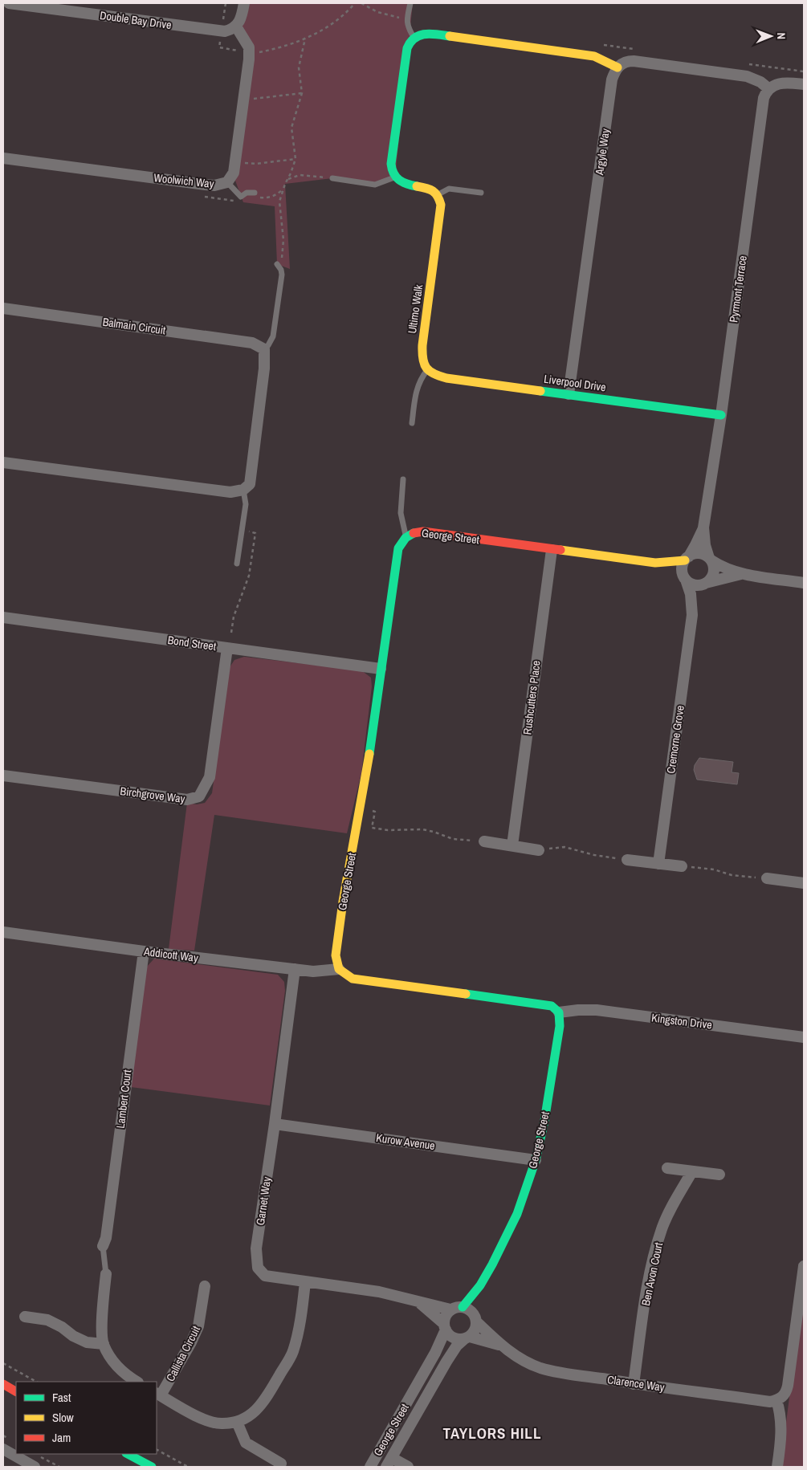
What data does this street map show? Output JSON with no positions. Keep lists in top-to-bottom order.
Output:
{
  "streets": {
    "street": [
      "Double Bay Drive",
      "Argyle Way",
      "Woolwich Way",
      "Pyrmont Terrace",
      "Ultimo Walk",
      "Balmain Circuit",
      "Liverpool Drive",
      "George Street",
      "Bond Street",
      "Rushcutters Place",
      "Cremorne Grove",
      "Birchgrove Way",
      "Addicott Way",
      "Kingston Drive",
      "Lambert Court",
      "Kurow Avenue",
      "Garnet Way",
      "Ben Avon Court",
      "Callista Circuit",
      "Clarence Way"
    ]
  },
  "crossings": [
    ["Argyle Way", "Liverpool Drive"],
    ["Pyrmont Terrace", "Liverpool Drive"],
    ["Pyrmont Terrace", "George Street"],
    ["Pyrmont Terrace", "Cremorne Grove"],
    ["Ultimo Walk", "Liverpool Drive"],
    ["George Street", "Bond Street"],
    ["George Street", "Rushcutters Place"],
    ["George Street", "Cremorne Grove"],
    ["George Street", "Addicott Way"],
    ["George Street", "Kingston Drive"],
    ["George Street", "Kurow Avenue"],
    ["George Street", "Garnet Way"],
    ["George Street", "Clarence Way"],
    ["Bond Street", "Birchgrove Way"],
    ["Addicott Way", "Lambert Court"],
    ["Addicott Way", "Garnet Way"],
    ["Kurow Avenue", "Garnet Way"],
    ["Garnet Way", "Callista Circuit"],
    ["Garnet Way", "Clarence Way"],
    ["Ben Avon Court", "Clarence Way"]
  ],
  "districts": ["TAYLORS HILL"],
  "legend": ["Fast", "Slow", "Jam"],
  "north": "right"
}
